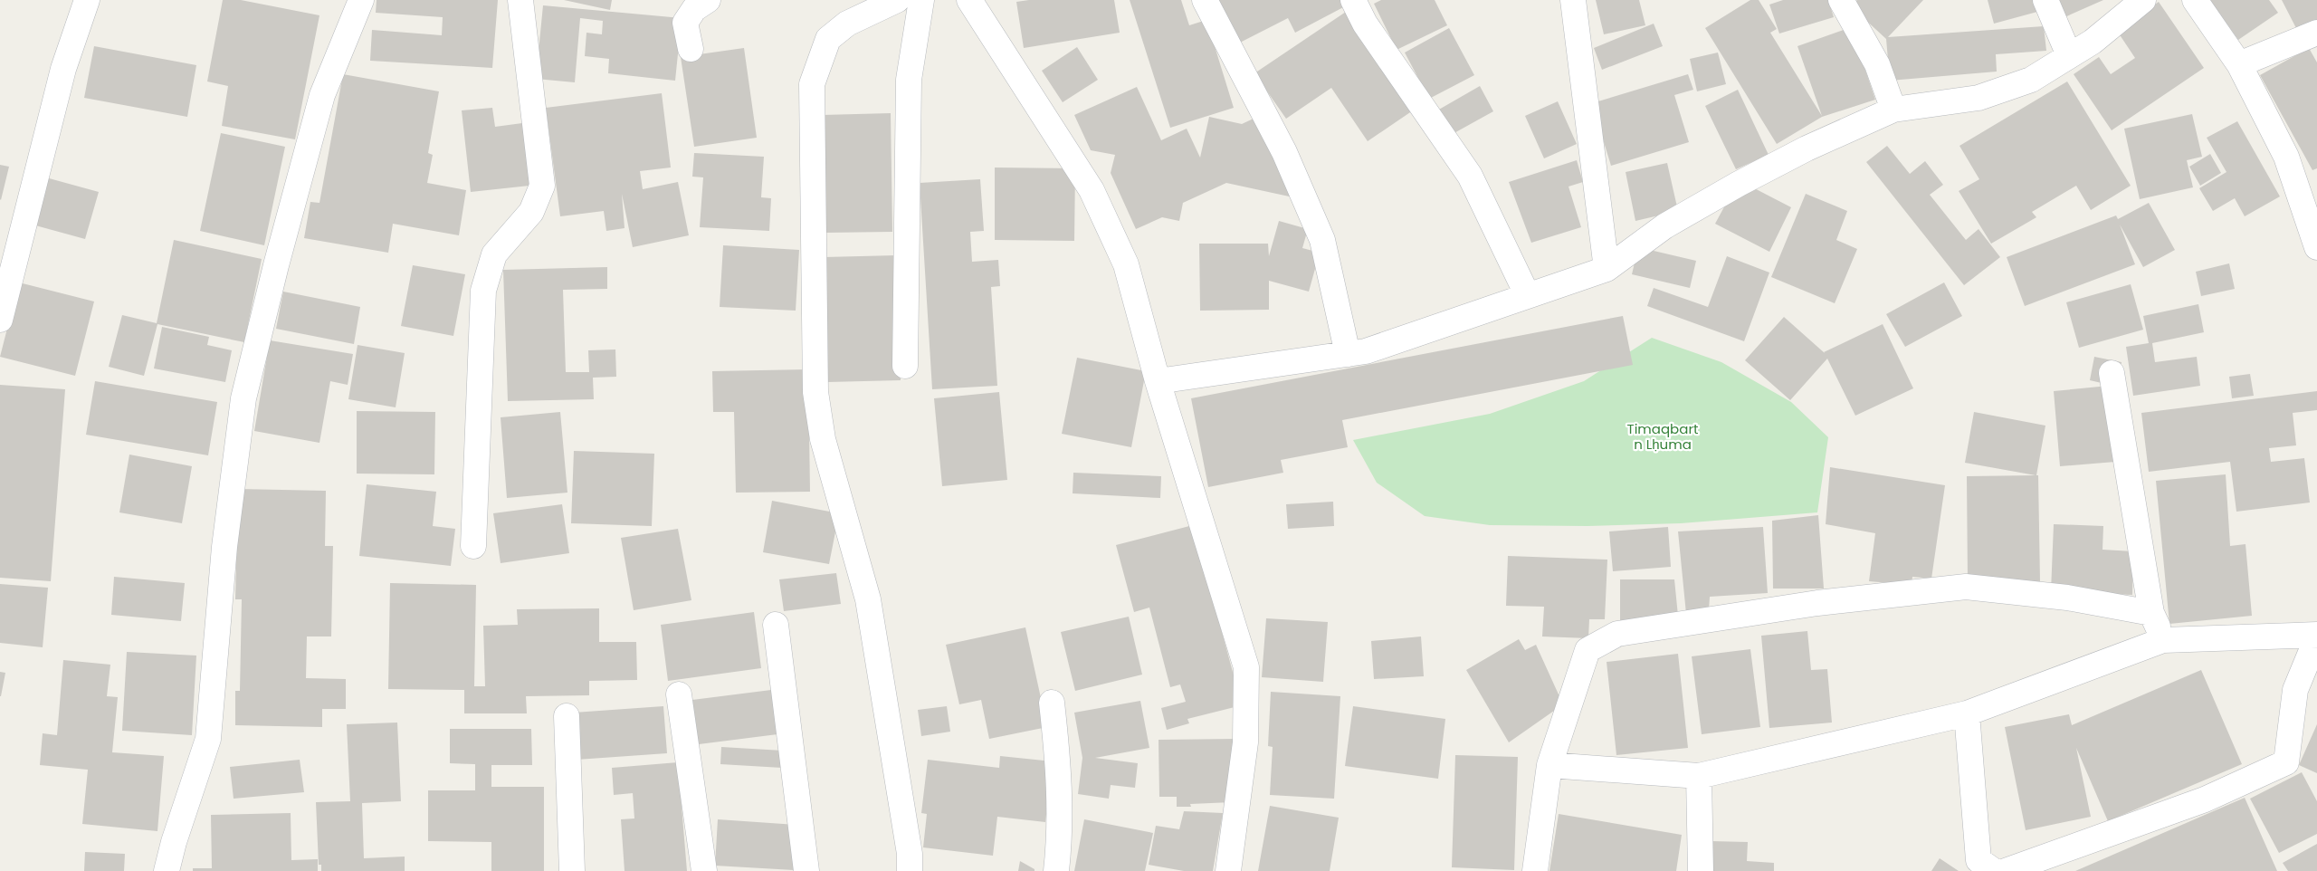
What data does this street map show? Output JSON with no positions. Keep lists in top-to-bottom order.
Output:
{
  "parks": ["Timaqbart n Lḥuma"]
}
